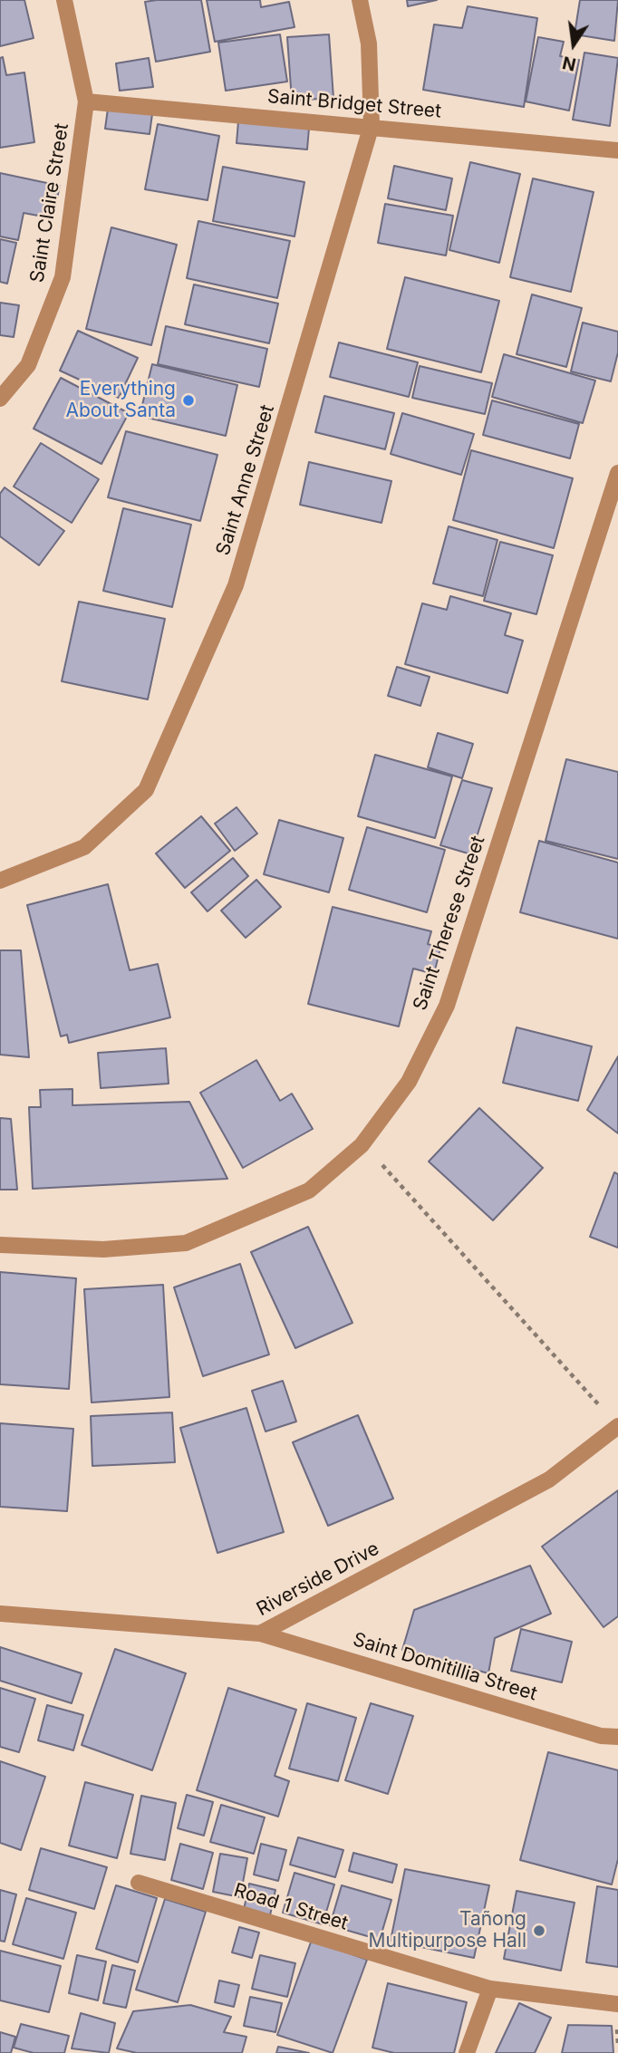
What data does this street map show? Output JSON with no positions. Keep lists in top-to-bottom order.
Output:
{
  "streets": {
    "street": [
      "Saint Bridget Street",
      "Saint Claire Street",
      "Saint Anne Street",
      "Saint Therese Street",
      "Riverside Drive",
      "Saint Domitillia Street",
      "Road 1 Street"
    ]
  },
  "crossings": [
    ["Saint Bridget Street", "Saint Claire Street"],
    ["Saint Bridget Street", "Saint Anne Street"],
    ["Riverside Drive", "Saint Domitillia Street"]
  ],
  "places": ["Everything About Santa", "Tañong Multipurpose Hall"],
  "north": "bottom"
}
